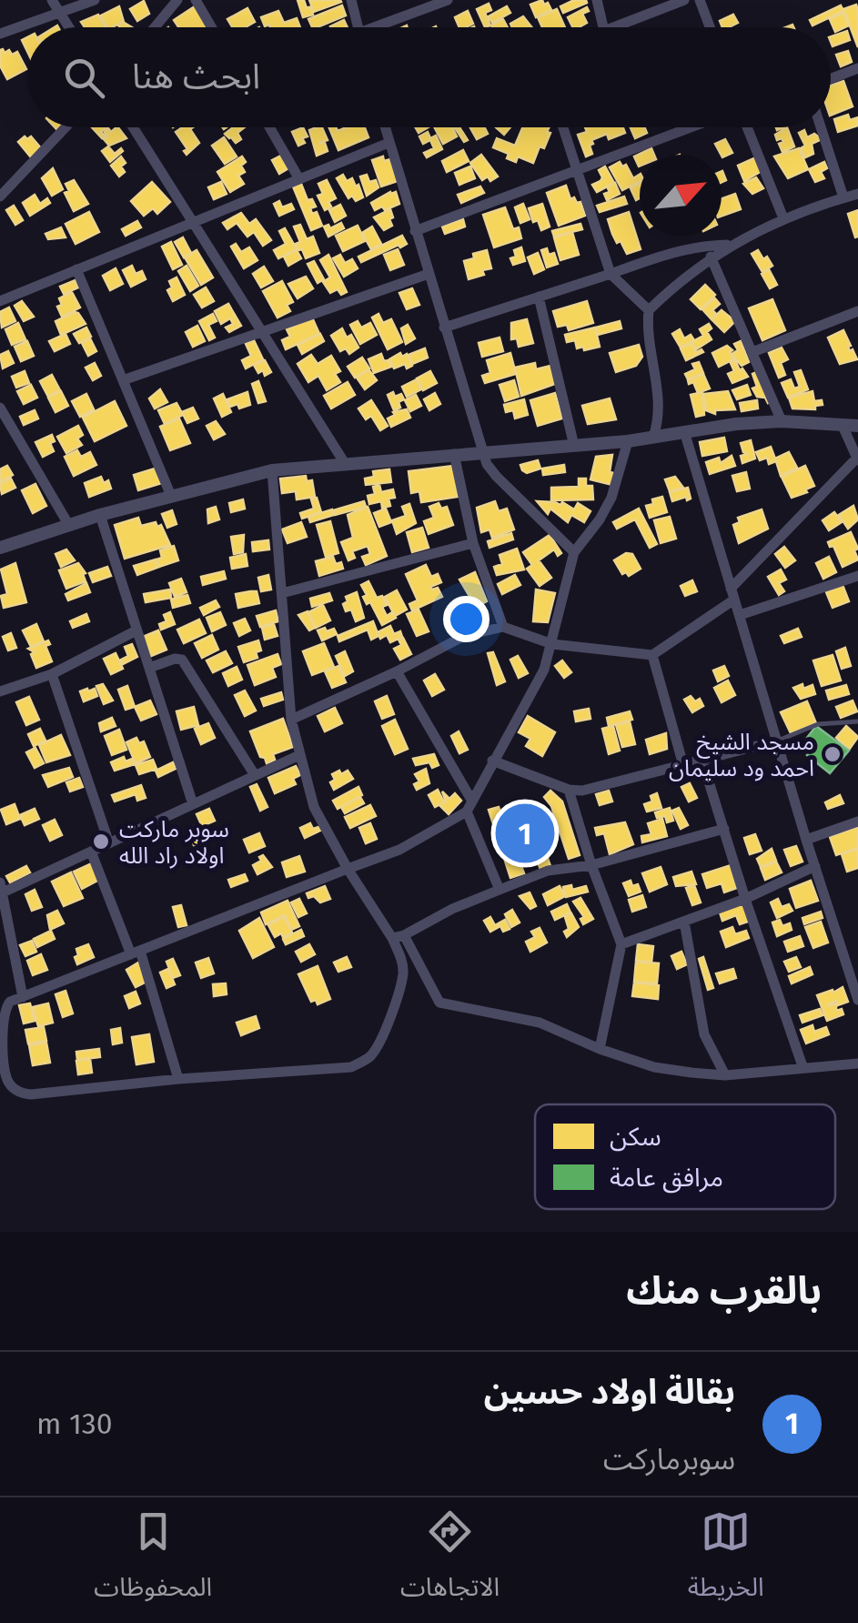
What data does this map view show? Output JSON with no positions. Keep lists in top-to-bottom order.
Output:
{
  "places": ["مسجد الشيخ احمد ود سليمان", "سوبر ماركت اولاد راد الله"],
  "legend": ["سكن", "مرافق عامة"],
  "north": "top right",
  "page": {
    "search": "ابحث هنا",
    "pins": "1",
    "heading": "بالقرب منك",
    "list": [
      {
        "mark": "1",
        "name": "بقالة اولاد حسين",
        "note": "سوبرماركت",
        "value": "130 m"
      }
    ],
    "nav": ["الخريطة", "الاتجاهات", "المحفوظات"]
  }
}
